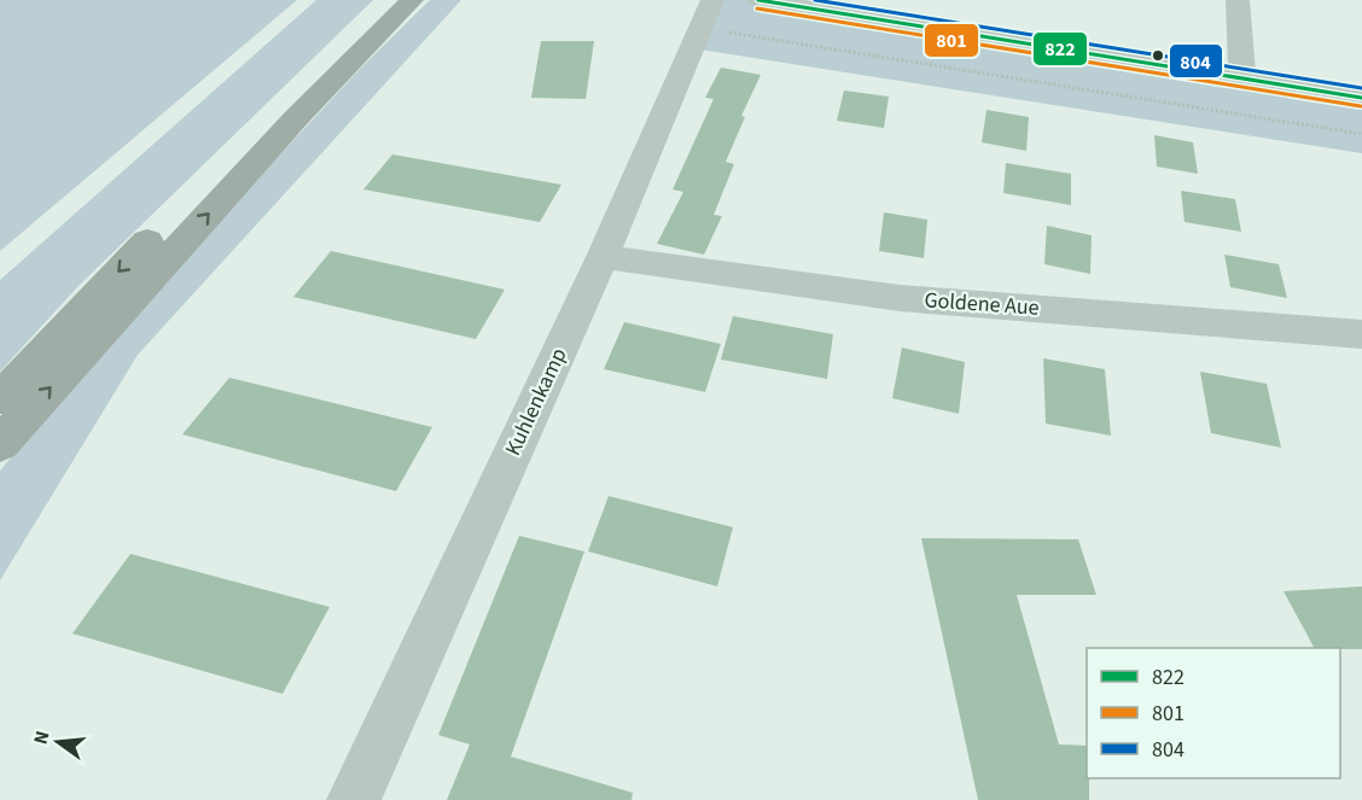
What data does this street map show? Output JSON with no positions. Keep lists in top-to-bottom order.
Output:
{
  "streets": {
    "street": ["Goldene Aue", "Kuhlenkamp"]
  },
  "crossings": [
    ["Goldene Aue", "Kuhlenkamp"]
  ],
  "lines": ["transit line 822", "transit line 804", "transit line 801"],
  "legend": ["822", "801", "804"],
  "north": "left"
}
